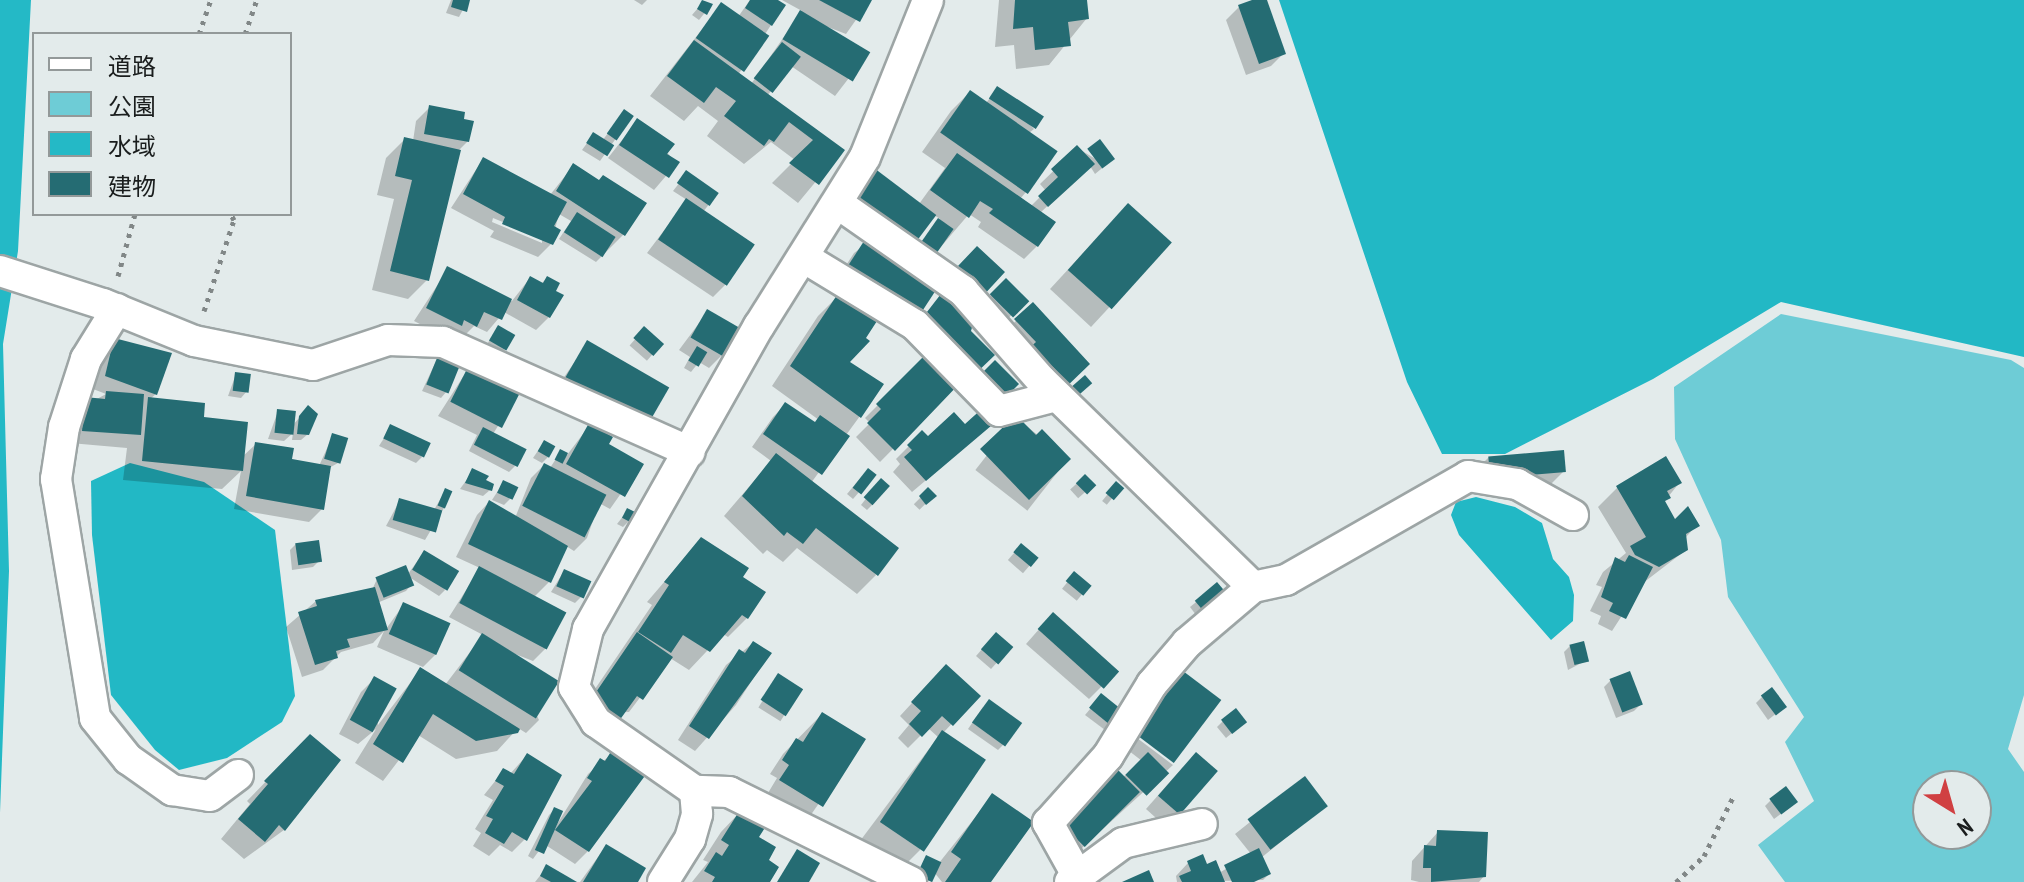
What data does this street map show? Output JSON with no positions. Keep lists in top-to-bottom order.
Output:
{
  "legend": [
    "道路",
    "公園",
    "水域",
    "建物"
  ],
  "north": "bottom right"
}
